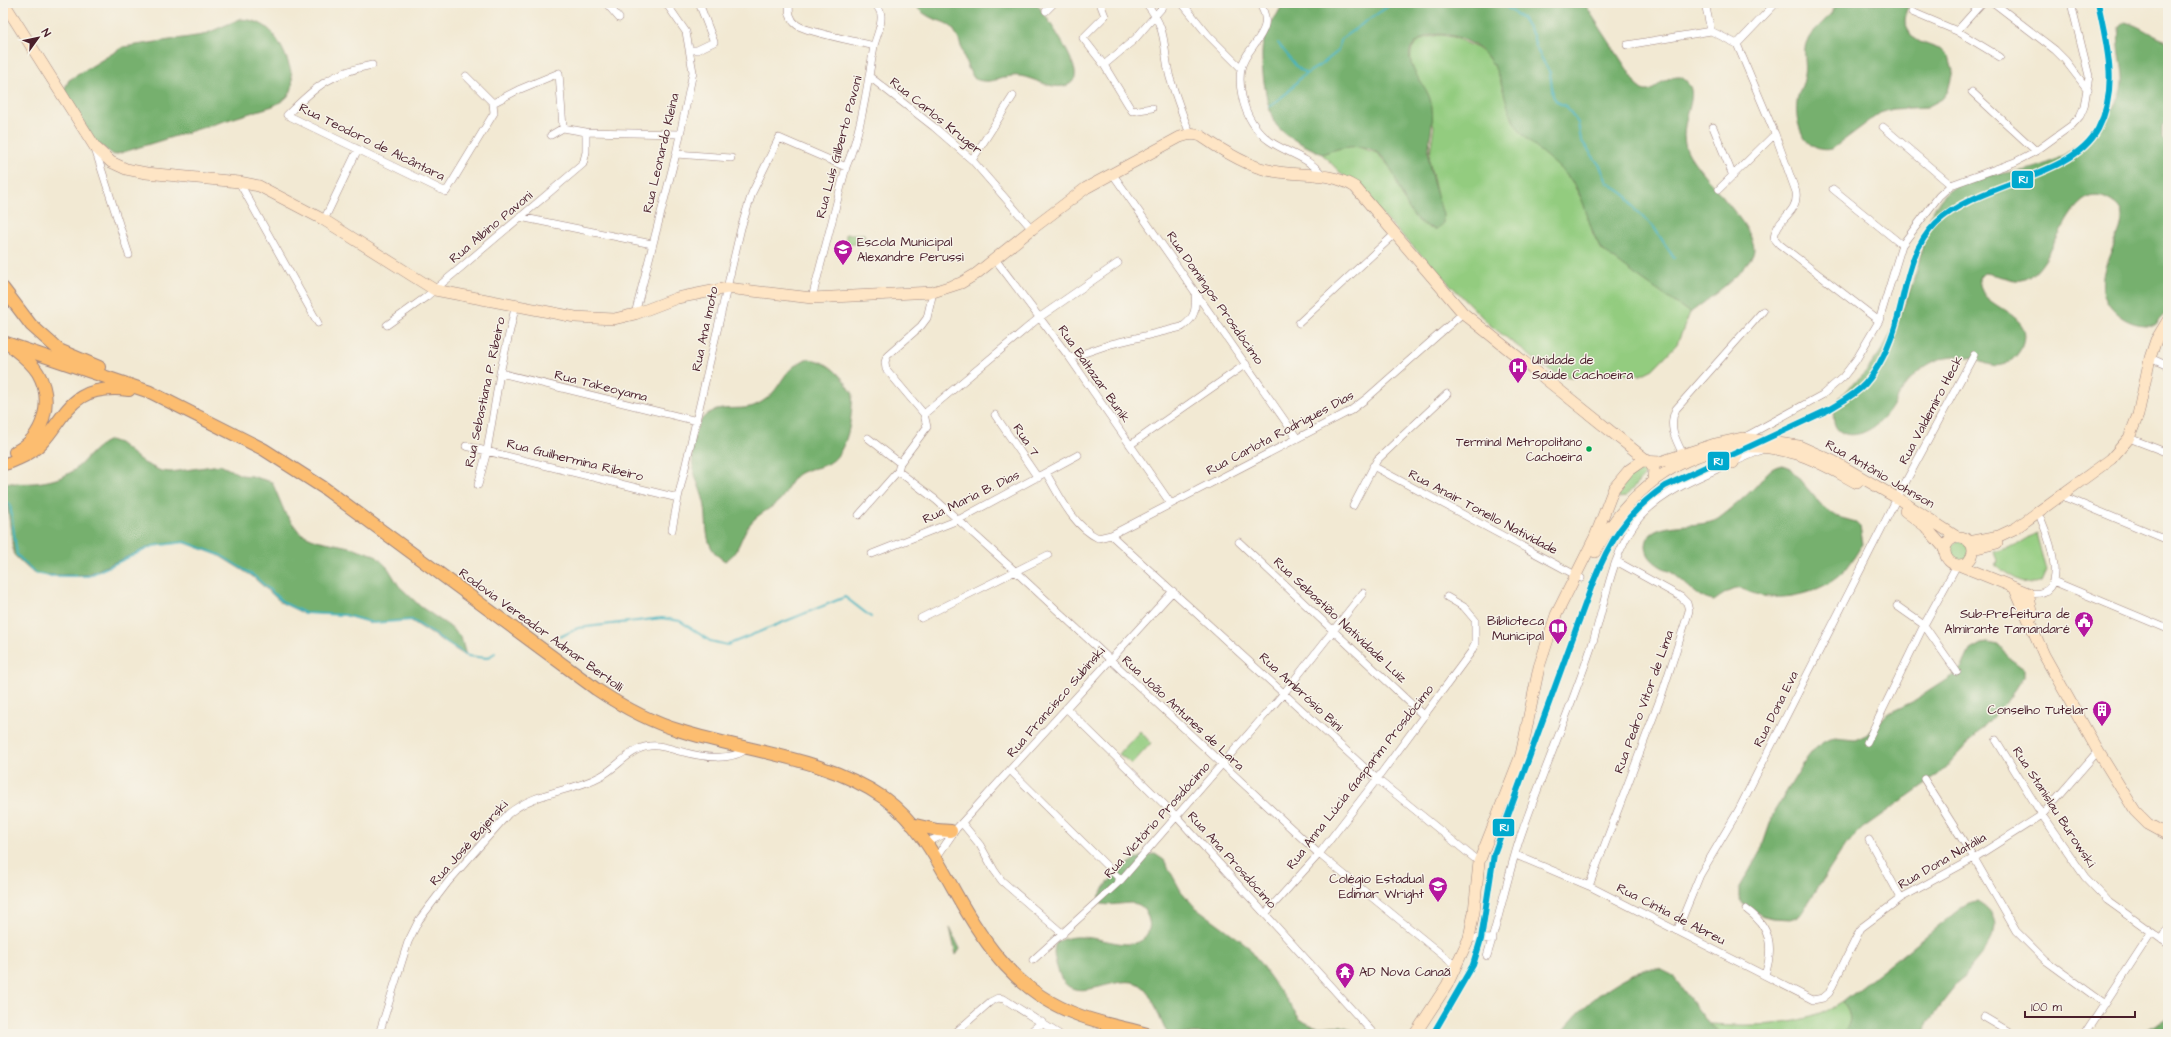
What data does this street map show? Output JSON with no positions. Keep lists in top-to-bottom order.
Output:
{
  "streets": {
    "highway": ["Rodovia Vereador Admar Bertolli"],
    "main road": ["Rua Antônio Johnson"],
    "street": [
      "Rua Carlos Kruger",
      "Rua Teodoro de Alcântara",
      "Rua Luís Gilberto Pavoni",
      "Rua Leonardo Kleina",
      "Rua Albino Pavoni",
      "Rua Domingos Prosdócimo",
      "Rua Ana Imoto",
      "Rua Baltazar Bunik",
      "Rua Takeoyama",
      "Rua Sebastiana P. Ribeiro",
      "Rua Valdemiro Heck",
      "Rua Carlota Rodrigues Dias",
      "Rua 7",
      "Rua Guilhermina Ribeiro",
      "Rua Maria B. Dias",
      "Rua Anair Tonello Natividade",
      "Rua Sebastião Natividade Luiz",
      "Rua Ambrósio Bini",
      "Rua Francisco Subinski",
      "Rua Pedro Vitor de Lima",
      "Rua Dona Eva",
      "Rua João Antunes de Lara",
      "Rua Anna Lúcia Gasparim Prosdócimo",
      "Rua Stanislau Burowski",
      "Rua Victório Prosdócimo",
      "Rua José Bajerski",
      "Rua Ana Prosdócimo",
      "Rua Dona Natália",
      "Rua Cíntia de Abreu"
    ]
  },
  "crossings": [
    ["Rua Carlos Kruger", "Rua Luís Gilberto Pavoni"],
    ["Rua Luís Gilberto Pavoni", "Rua Ana Imoto"],
    ["Rua Domingos Prosdócimo", "Rua Carlota Rodrigues Dias"],
    ["Rua Ana Imoto", "Rua Takeoyama"],
    ["Rua Ana Imoto", "Rua Guilhermina Ribeiro"],
    ["Rua Baltazar Bunik", "Rua Carlota Rodrigues Dias"],
    ["Rua Takeoyama", "Rua Sebastiana P. Ribeiro"],
    ["Rua Sebastiana P. Ribeiro", "Rua Guilhermina Ribeiro"],
    ["Rua Valdemiro Heck", "Rua Antônio Johnson"],
    ["Rua Valdemiro Heck", "Rua Dona Eva"],
    ["Rua Carlota Rodrigues Dias", "Rua Ambrósio Bini"],
    ["Rua 7", "Rua Maria B. Dias"],
    ["Rua Antônio Johnson", "Rua Dona Eva"],
    ["Rua Maria B. Dias", "Rua João Antunes de Lara"],
    ["Rua Sebastião Natividade Luiz", "Rua Anna Lúcia Gasparim Prosdócimo"],
    ["Rua Sebastião Natividade Luiz", "Rua Victório Prosdócimo"],
    ["Rodovia Vereador Admar Bertolli", "Rua Francisco Subinski"],
    ["Rodovia Vereador Admar Bertolli", "Rua José Bajerski"],
    ["Rua Ambrósio Bini", "Rua Francisco Subinski"],
    ["Rua Ambrósio Bini", "Rua Anna Lúcia Gasparim Prosdócimo"],
    ["Rua Ambrósio Bini", "Rua Victório Prosdócimo"],
    ["Rua Francisco Subinski", "Rua João Antunes de Lara"],
    ["Rua Francisco Subinski", "Rua Ana Prosdócimo"],
    ["Rua Pedro Vitor de Lima", "Rua Cíntia de Abreu"],
    ["Rua Dona Eva", "Rua Cíntia de Abreu"],
    ["Rua João Antunes de Lara", "Rua Anna Lúcia Gasparim Prosdócimo"],
    ["Rua João Antunes de Lara", "Rua Victório Prosdócimo"],
    ["Rua Anna Lúcia Gasparim Prosdócimo", "Rua Ana Prosdócimo"],
    ["Rua Stanislau Burowski", "Rua Dona Natália"],
    ["Rua Victório Prosdócimo", "Rua Ana Prosdócimo"],
    ["Rua Dona Natália", "Rua Cíntia de Abreu"]
  ],
  "places": {
    "school or university": ["Escola Municipal Alexandre Perussi", "Colégio Estadual Edimar Wright"],
    "hospital": ["Unidade de Saúde Cachoeira"],
    "other": ["Terminal Metropolitano Cachoeira"],
    "public building": ["Sub-Prefeitura de Almirante Tamandaré"],
    "library": ["Biblioteca Municipal"],
    "building": ["Conselho Tutelar"],
    "temple": ["AD Nova Canaã"]
  },
  "lines": ["transit line R1"],
  "scale_bar": "100 m",
  "north": "top right"
}
